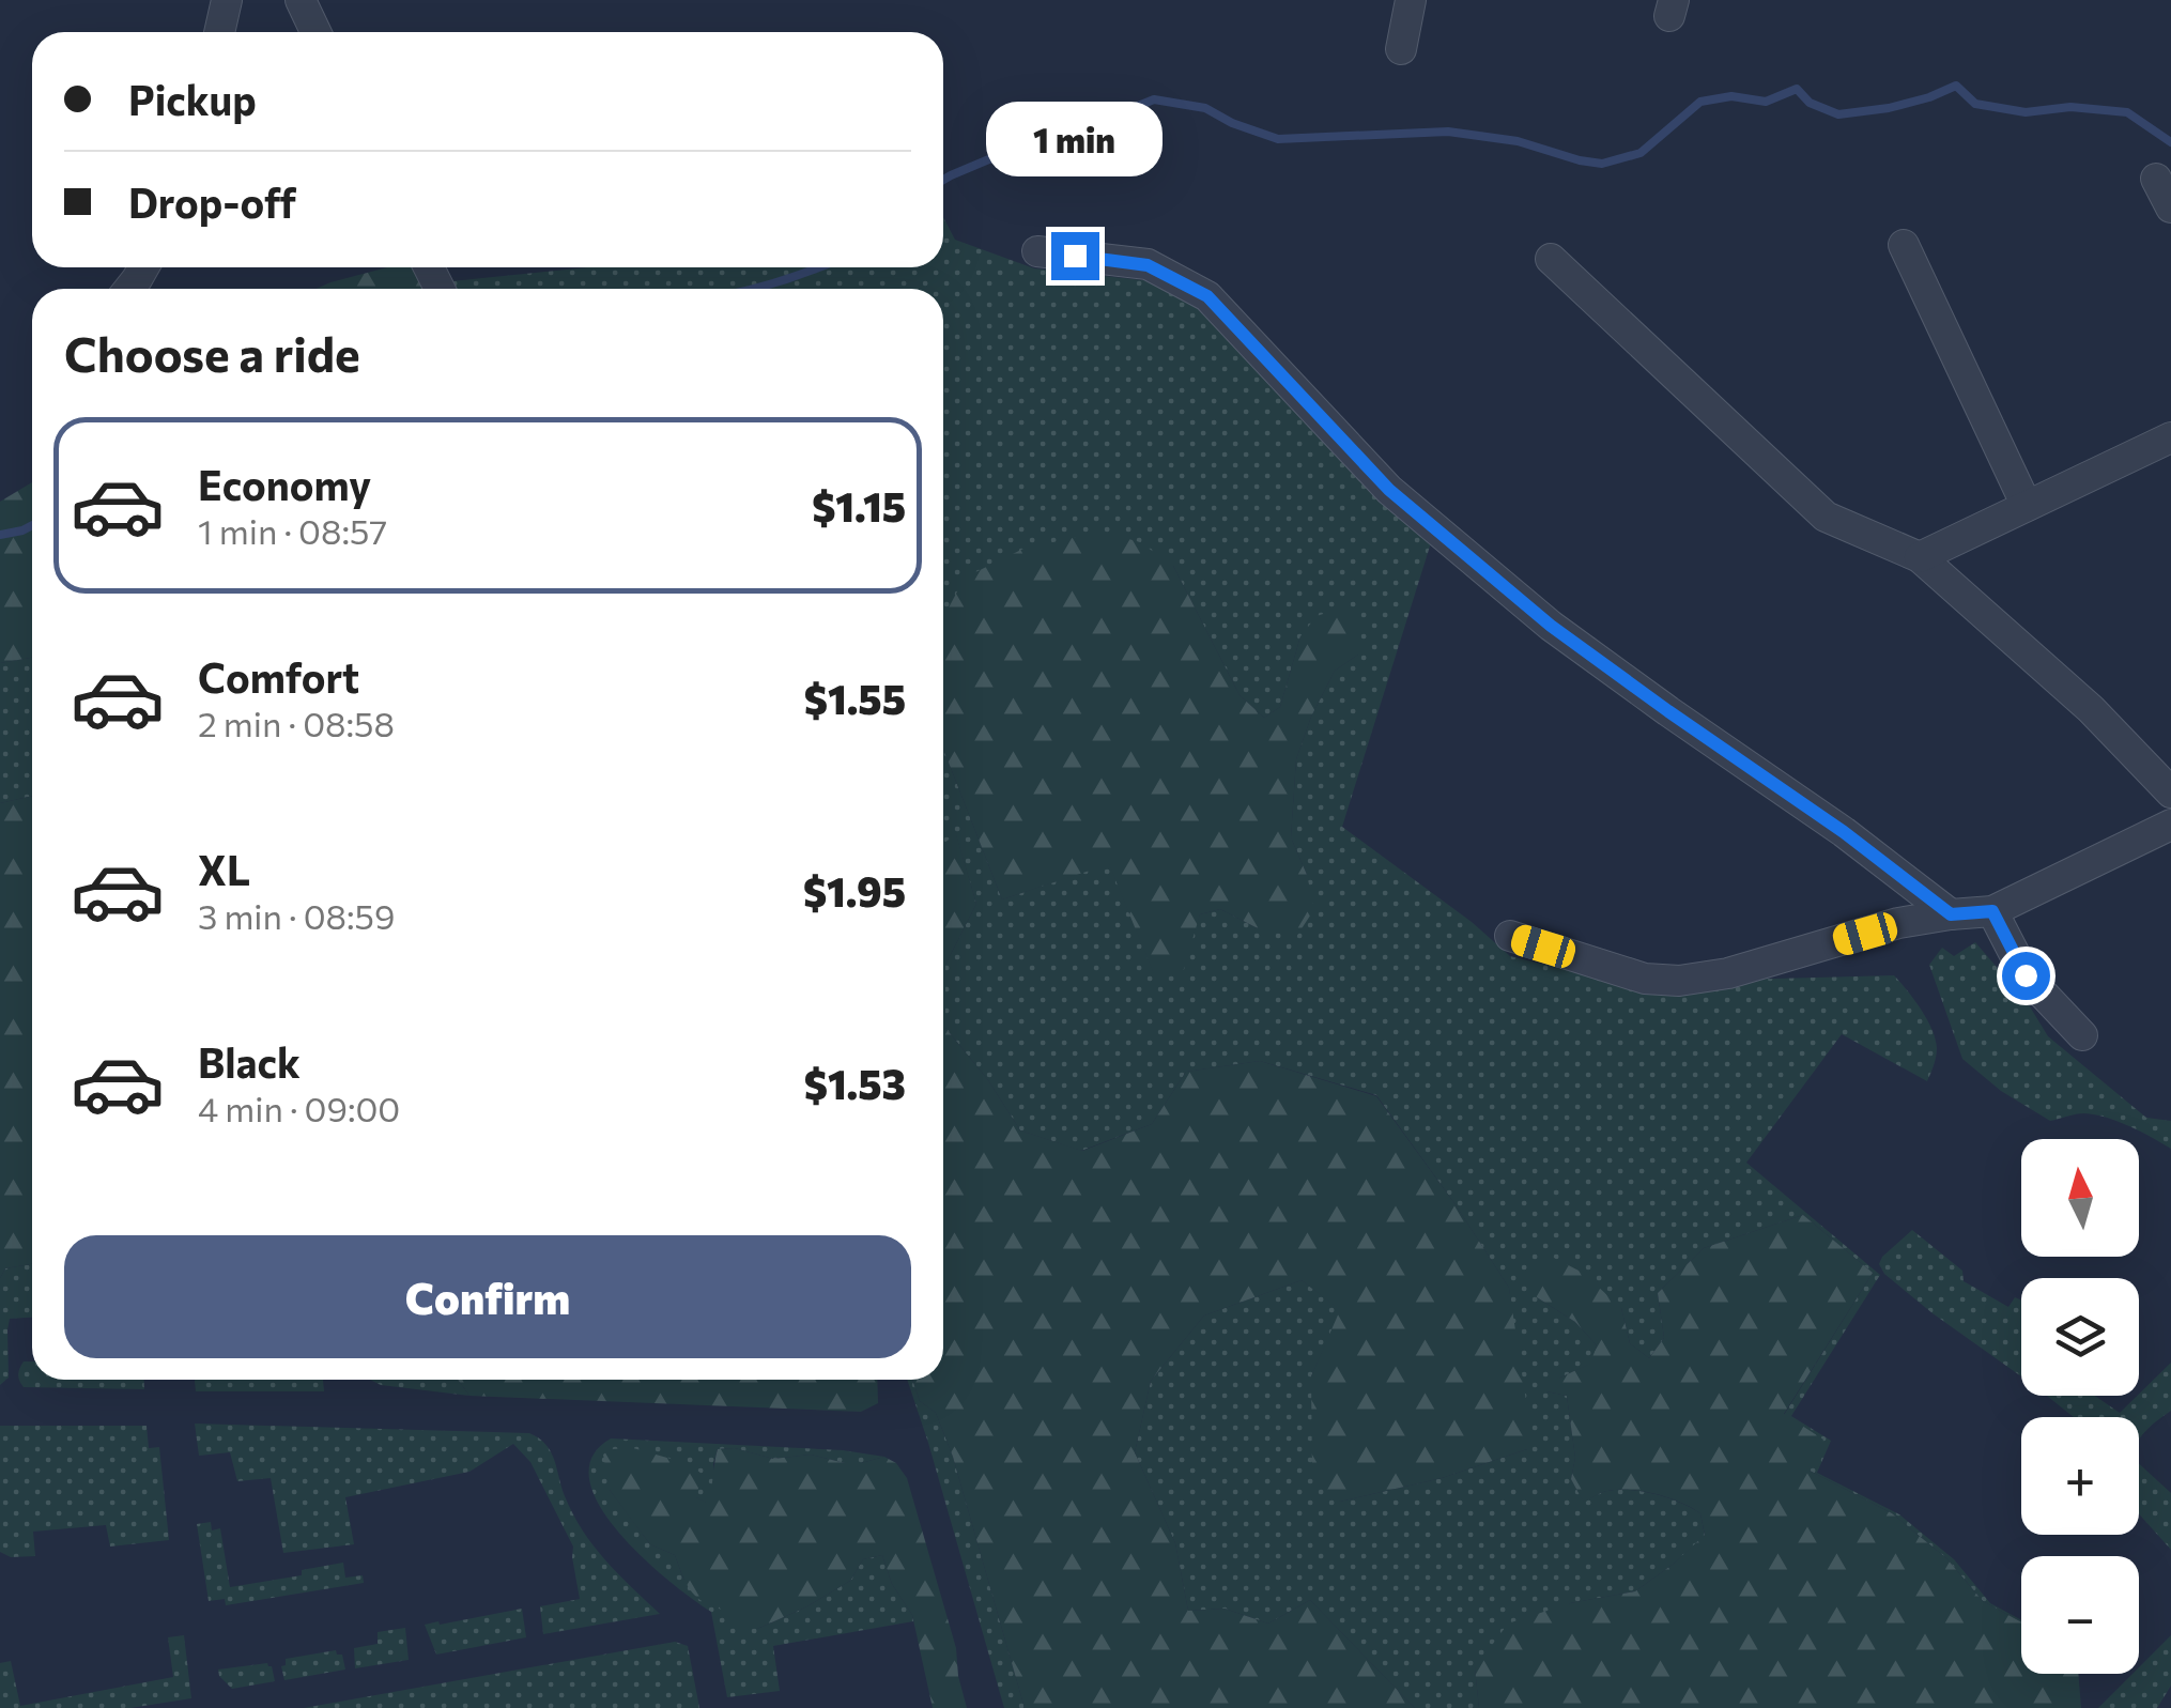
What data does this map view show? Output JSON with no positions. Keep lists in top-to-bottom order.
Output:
{
  "north": "top",
  "page": {
    "banner": ["Pickup", "Drop-off"],
    "bubble": "1 min",
    "heading": "Choose a ride",
    "list": [
      {
        "name": "Economy",
        "note": "1 min · 08:57",
        "value": "$1.15"
      },
      {
        "name": "Comfort",
        "note": "2 min · 08:58",
        "value": "$1.55"
      },
      {
        "name": "XL",
        "note": "3 min · 08:59",
        "value": "$1.95"
      },
      {
        "name": "Black",
        "note": "4 min · 09:00",
        "value": "$1.53"
      }
    ],
    "map_buttons": ["+", "−"],
    "buttons": "Confirm"
  }
}
